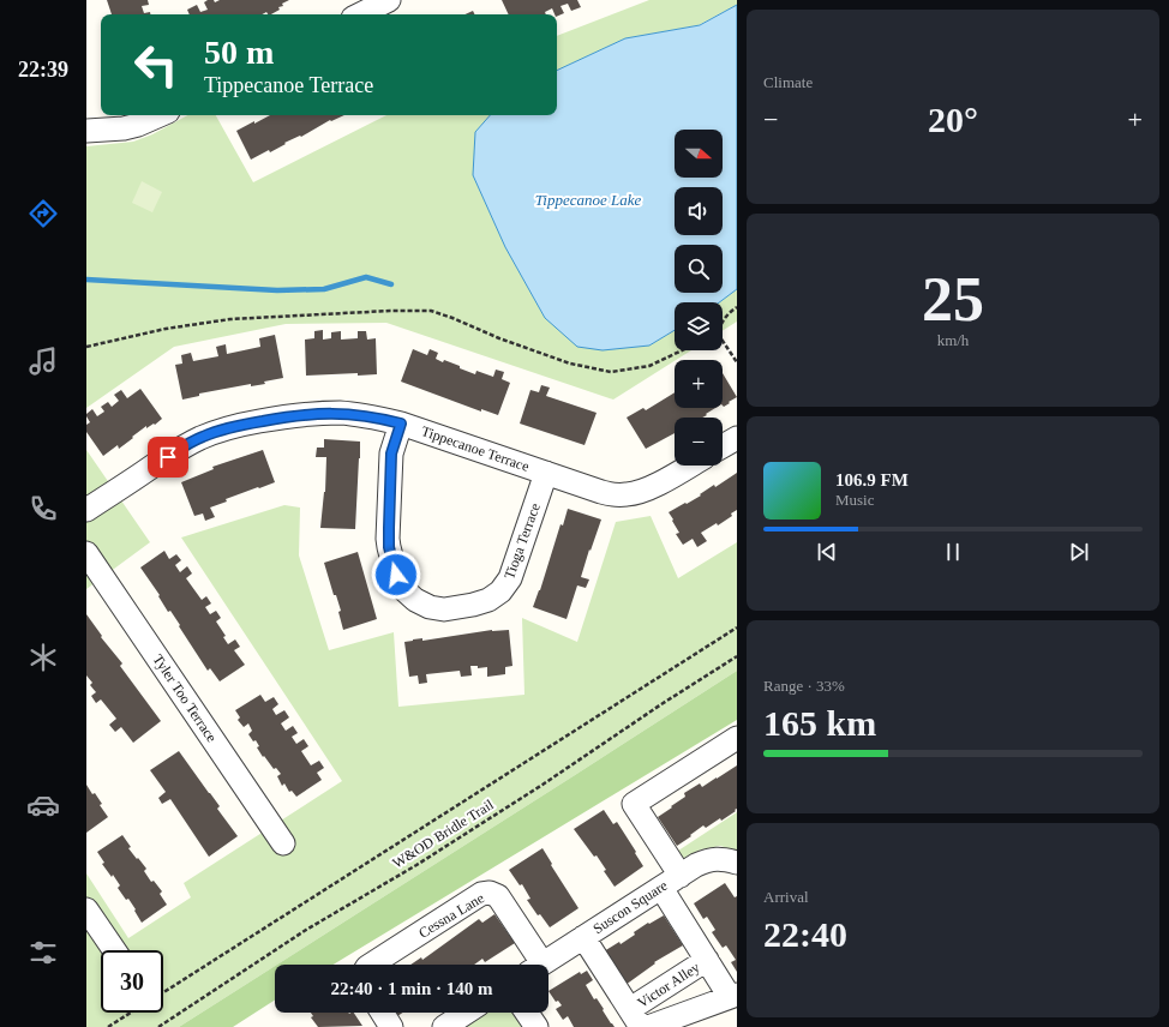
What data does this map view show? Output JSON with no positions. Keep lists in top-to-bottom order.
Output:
{
  "streets": {
    "street": [
      "Tippecanoe Terrace",
      "Tioga Terrace",
      "Tyler Too Terrace",
      "Suscon Square",
      "Cessna Lane",
      "Victor Alley"
    ],
    "path": ["W&OD Bridle Trail"]
  },
  "crossings": [
    ["Tippecanoe Terrace", "Tioga Terrace"],
    ["Suscon Square", "Victor Alley"]
  ],
  "water": ["Tippecanoe Lake"],
  "north": "right",
  "page": {
    "tabs": "22:39",
    "tile": [
      "Climate",
      ["25", "km/h"],
      ["Range · 33%", "165 km"],
      ["Arrival", "22:40"]
    ],
    "turn": ["50 m", "Tippecanoe Terrace"],
    "heat": ["−", "20°", "+"],
    "map_buttons": ["+", "−"],
    "song": ["106.9 FM", "Music"],
    "limit": "30",
    "trip": "22:40 · 1 min · 140 m"
  }
}
